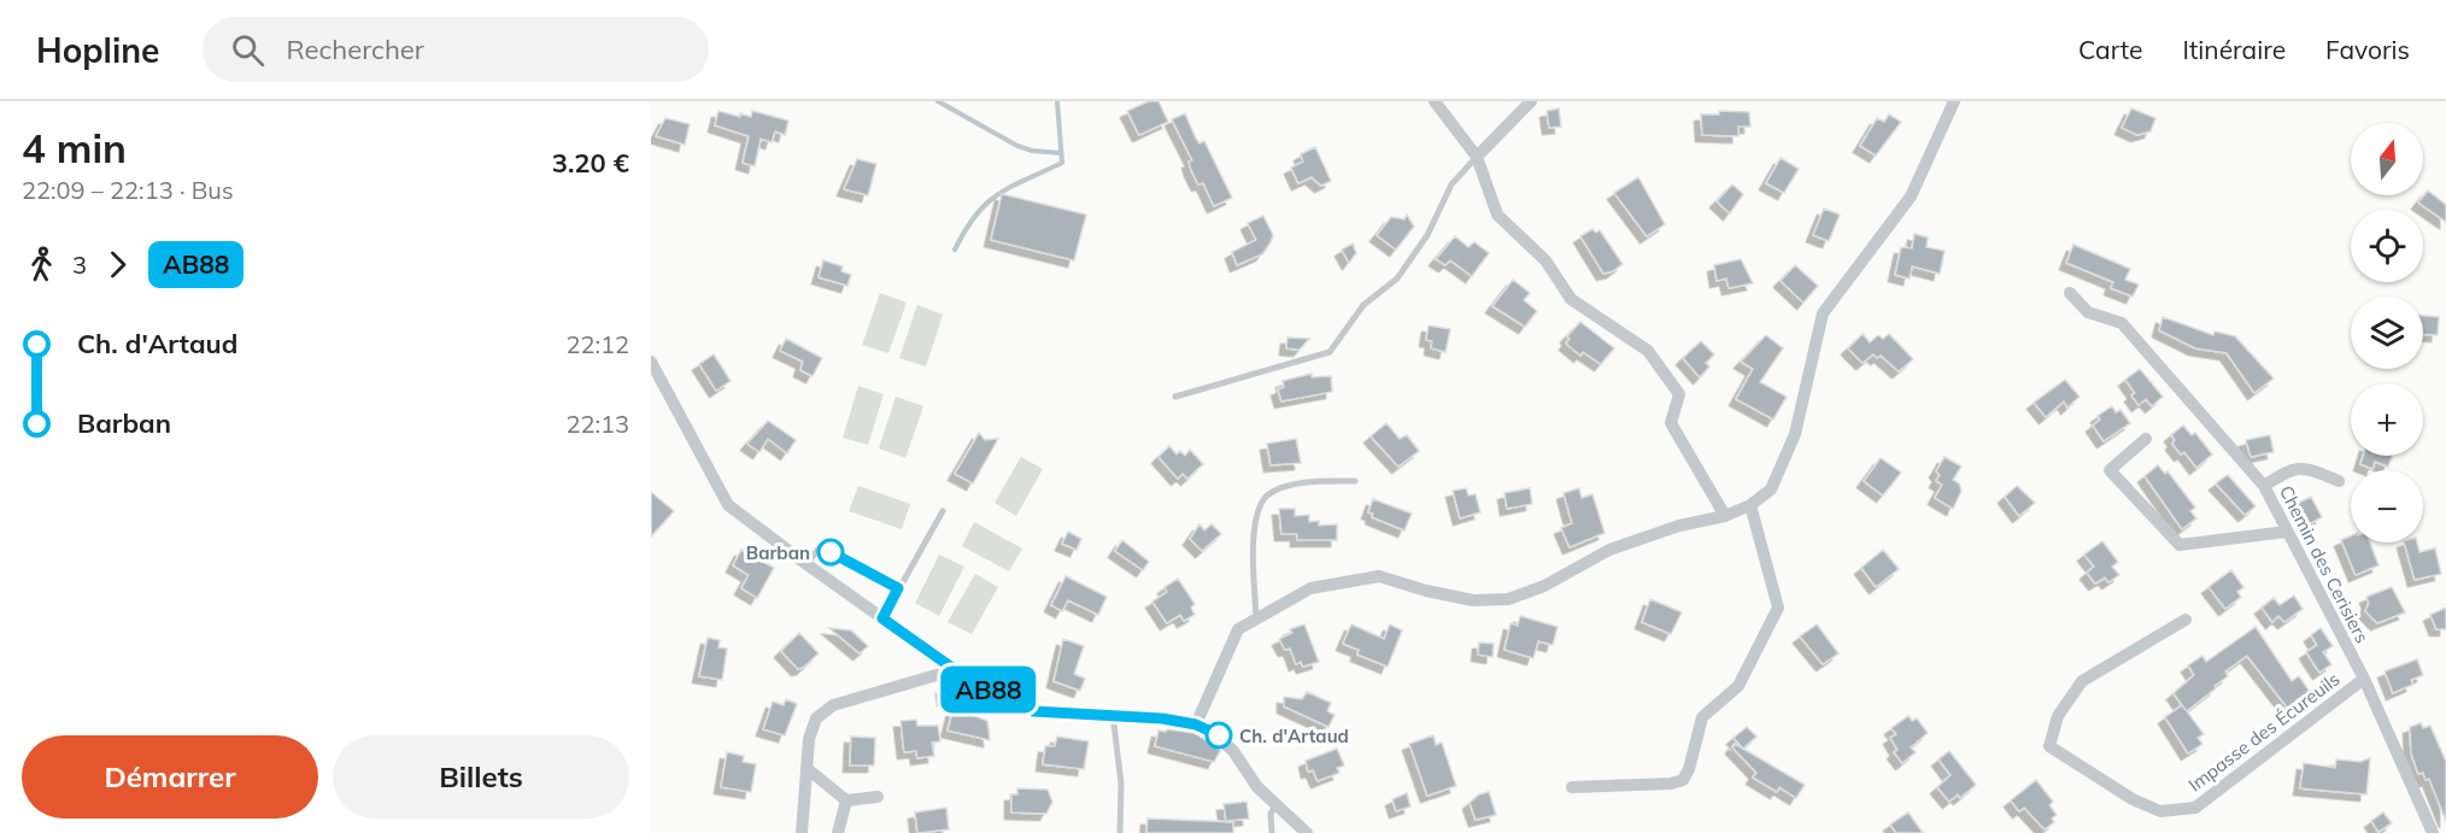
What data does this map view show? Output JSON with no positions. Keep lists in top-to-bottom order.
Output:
{
  "streets": {
    "street": ["Chemin des Cerisiers", "Impasse des Écureuils"]
  },
  "crossings": [
    ["Chemin des Cerisiers", "Impasse des Écureuils"]
  ],
  "places": ["Barban", "Ch. d'Artaud"],
  "lines": ["bus line AB88"],
  "north": "top",
  "page": {
    "header": "Hopline",
    "search": "Rechercher",
    "nav": ["Carte", "Itinéraire", "Favoris"],
    "heading": ["4 min", "22:09 – 22:13 · Bus", "3.20 €"],
    "on_map": "AB88",
    "map_buttons": ["+", "−"],
    "legs": ["3", "AB88"],
    "list": [
      {
        "name": "Ch. d'Artaud",
        "value": "22:12"
      },
      {
        "name": "Barban",
        "value": "22:13"
      }
    ],
    "buttons": ["Démarrer", "Billets"]
  }
}
